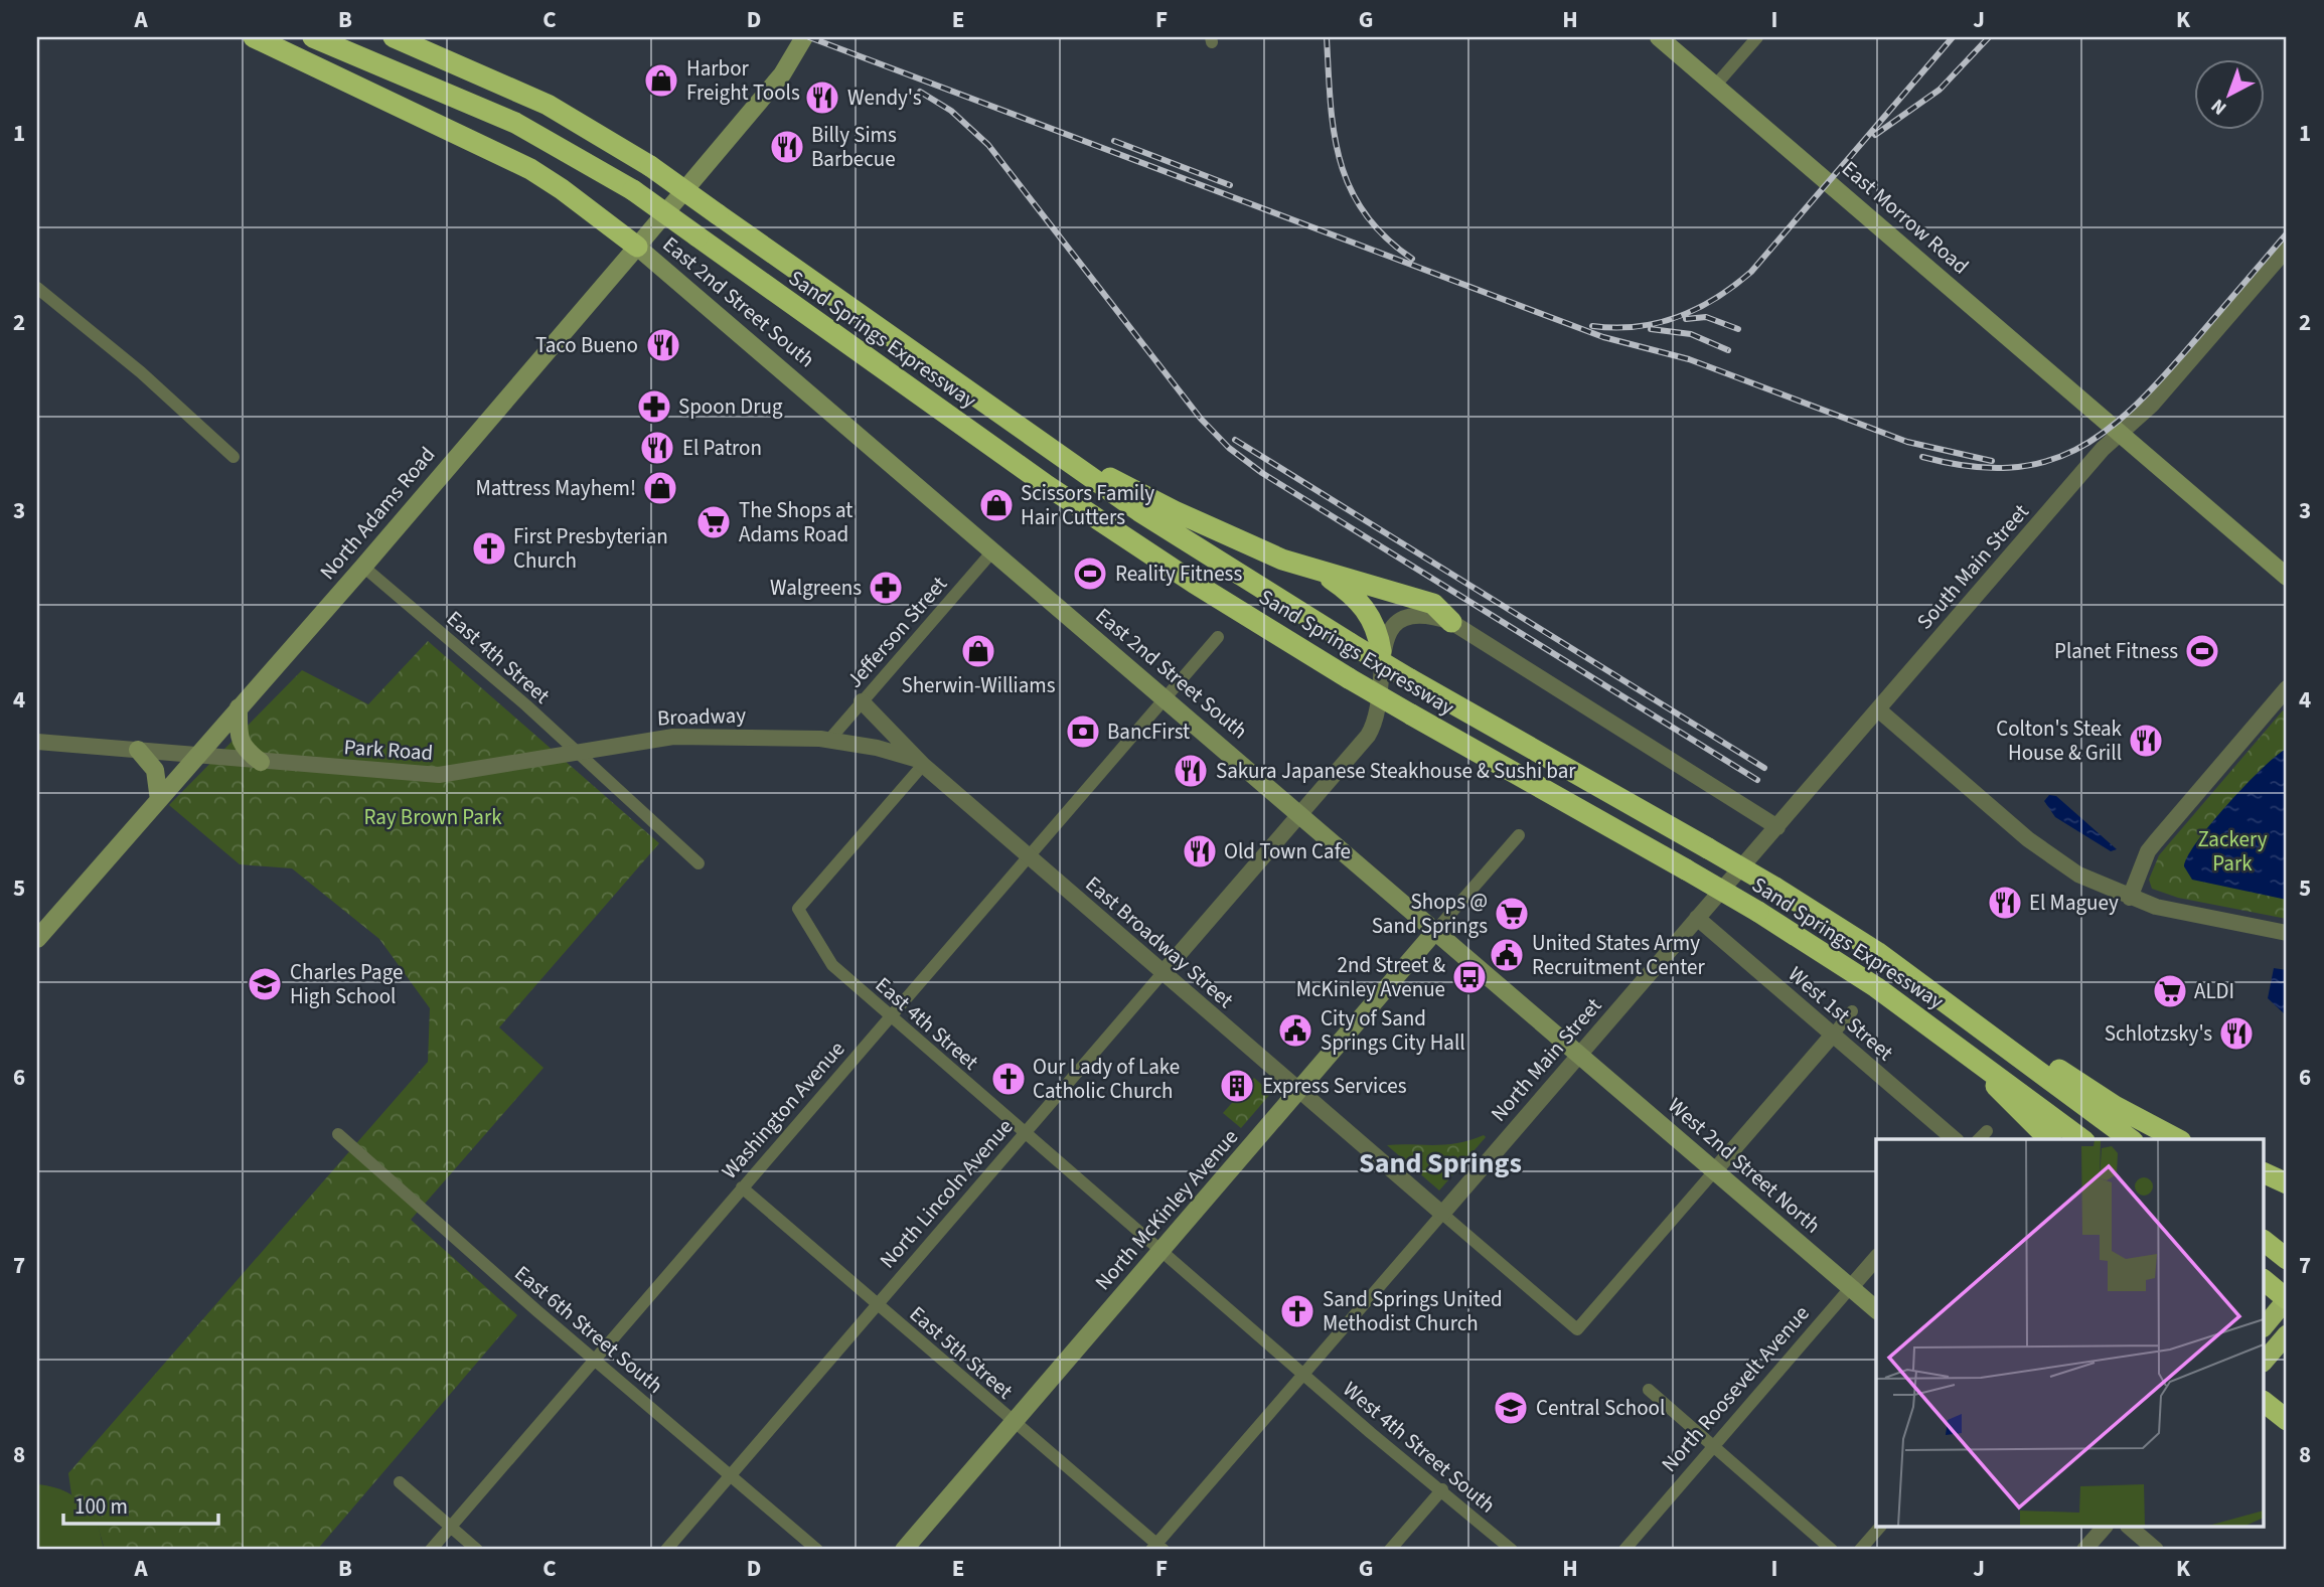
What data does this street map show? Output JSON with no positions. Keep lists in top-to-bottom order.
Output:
{
  "streets": {
    "highway": ["Sand Springs Expressway"],
    "main road": [
      "East Morrow Road",
      "East 2nd Street South",
      "North Adams Road",
      "West 2nd Street North",
      "North McKinley Avenue"
    ],
    "street": [
      "South Main Street",
      "Jefferson Street",
      "East 4th Street",
      "Broadway",
      "Park Road",
      "East Broadway Street",
      "West 1st Street",
      "North Main Street",
      "Washington Avenue",
      "North Lincoln Avenue",
      "East 6th Street South",
      "East 5th Street",
      "North Roosevelt Avenue",
      "West 4th Street South"
    ]
  },
  "crossings": [
    ["East Morrow Road", "South Main Street"],
    ["East 2nd Street South", "North Adams Road"],
    ["East 2nd Street South", "Jefferson Street"],
    ["East 2nd Street South", "North Main Street"],
    ["East 2nd Street South", "Washington Avenue"],
    ["East 2nd Street South", "West 2nd Street North"],
    ["East 2nd Street South", "North Lincoln Avenue"],
    ["East 2nd Street South", "North McKinley Avenue"],
    ["North Adams Road", "East 4th Street"],
    ["North Adams Road", "Park Road"],
    ["South Main Street", "West 1st Street"],
    ["South Main Street", "North Main Street"],
    ["Jefferson Street", "Broadway"],
    ["Jefferson Street", "East Broadway Street"],
    ["East 4th Street", "Broadway"],
    ["East 4th Street", "Park Road"],
    ["East 4th Street", "East Broadway Street"],
    ["East 4th Street", "North Main Street"],
    ["East 4th Street", "Washington Avenue"],
    ["East 4th Street", "North Lincoln Avenue"],
    ["East 4th Street", "North McKinley Avenue"],
    ["East 4th Street", "West 4th Street South"],
    ["Broadway", "Park Road"],
    ["Broadway", "East Broadway Street"],
    ["East Broadway Street", "North Main Street"],
    ["East Broadway Street", "Washington Avenue"],
    ["East Broadway Street", "North Lincoln Avenue"],
    ["East Broadway Street", "North McKinley Avenue"],
    ["West 1st Street", "North Main Street"],
    ["North Main Street", "West 2nd Street North"],
    ["North Main Street", "East 5th Street"],
    ["North Main Street", "West 4th Street South"],
    ["Washington Avenue", "East 6th Street South"],
    ["Washington Avenue", "East 5th Street"],
    ["West 2nd Street North", "North Roosevelt Avenue"],
    ["North Lincoln Avenue", "East 6th Street South"],
    ["North Lincoln Avenue", "East 5th Street"],
    ["North McKinley Avenue", "East 5th Street"]
  ],
  "districts": ["Sand Springs"],
  "parks": ["Ray Brown Park", "Zackery Park"],
  "places": {
    "shop": [
      "Harbor Freight Tools",
      "Mattress Mayhem!",
      "Scissors Family Hair Cutters",
      "Sherwin-Williams"
    ],
    "restaurant": [
      "Wendy's",
      "Billy Sims Barbecue",
      "Taco Bueno",
      "El Patron",
      "Colton's Steak House & Grill",
      "Sakura Japanese Steakhouse & Sushi bar",
      "Old Town Cafe",
      "El Maguey",
      "Schlotzsky's"
    ],
    "pharmacy": ["Spoon Drug", "Walgreens"],
    "supermarket": ["The Shops at Adams Road", "Shops @ Sand Springs", "ALDI"],
    "church": ["First Presbyterian Church", "Our Lady of Lake Catholic Church", "Sand Springs United Methodist Church"],
    "sports": ["Reality Fitness", "Planet Fitness"],
    "bank": ["BancFirst"],
    "public building": ["United States Army Recruitment Center", "City of Sand Springs City Hall"],
    "bus stop": ["2nd Street & McKinley Avenue"],
    "school or university": ["Charles Page High School", "Central School"],
    "building": ["Express Services"]
  },
  "scale_bar": "100 m",
  "north": "bottom left",
  "grid": {
    "columns": [
      "A",
      "B",
      "C",
      "D",
      "E",
      "F",
      "G",
      "H",
      "I",
      "J",
      "K"
    ],
    "rows": [
      "1",
      "2",
      "3",
      "4",
      "5",
      "6",
      "7",
      "8"
    ]
  }
}
